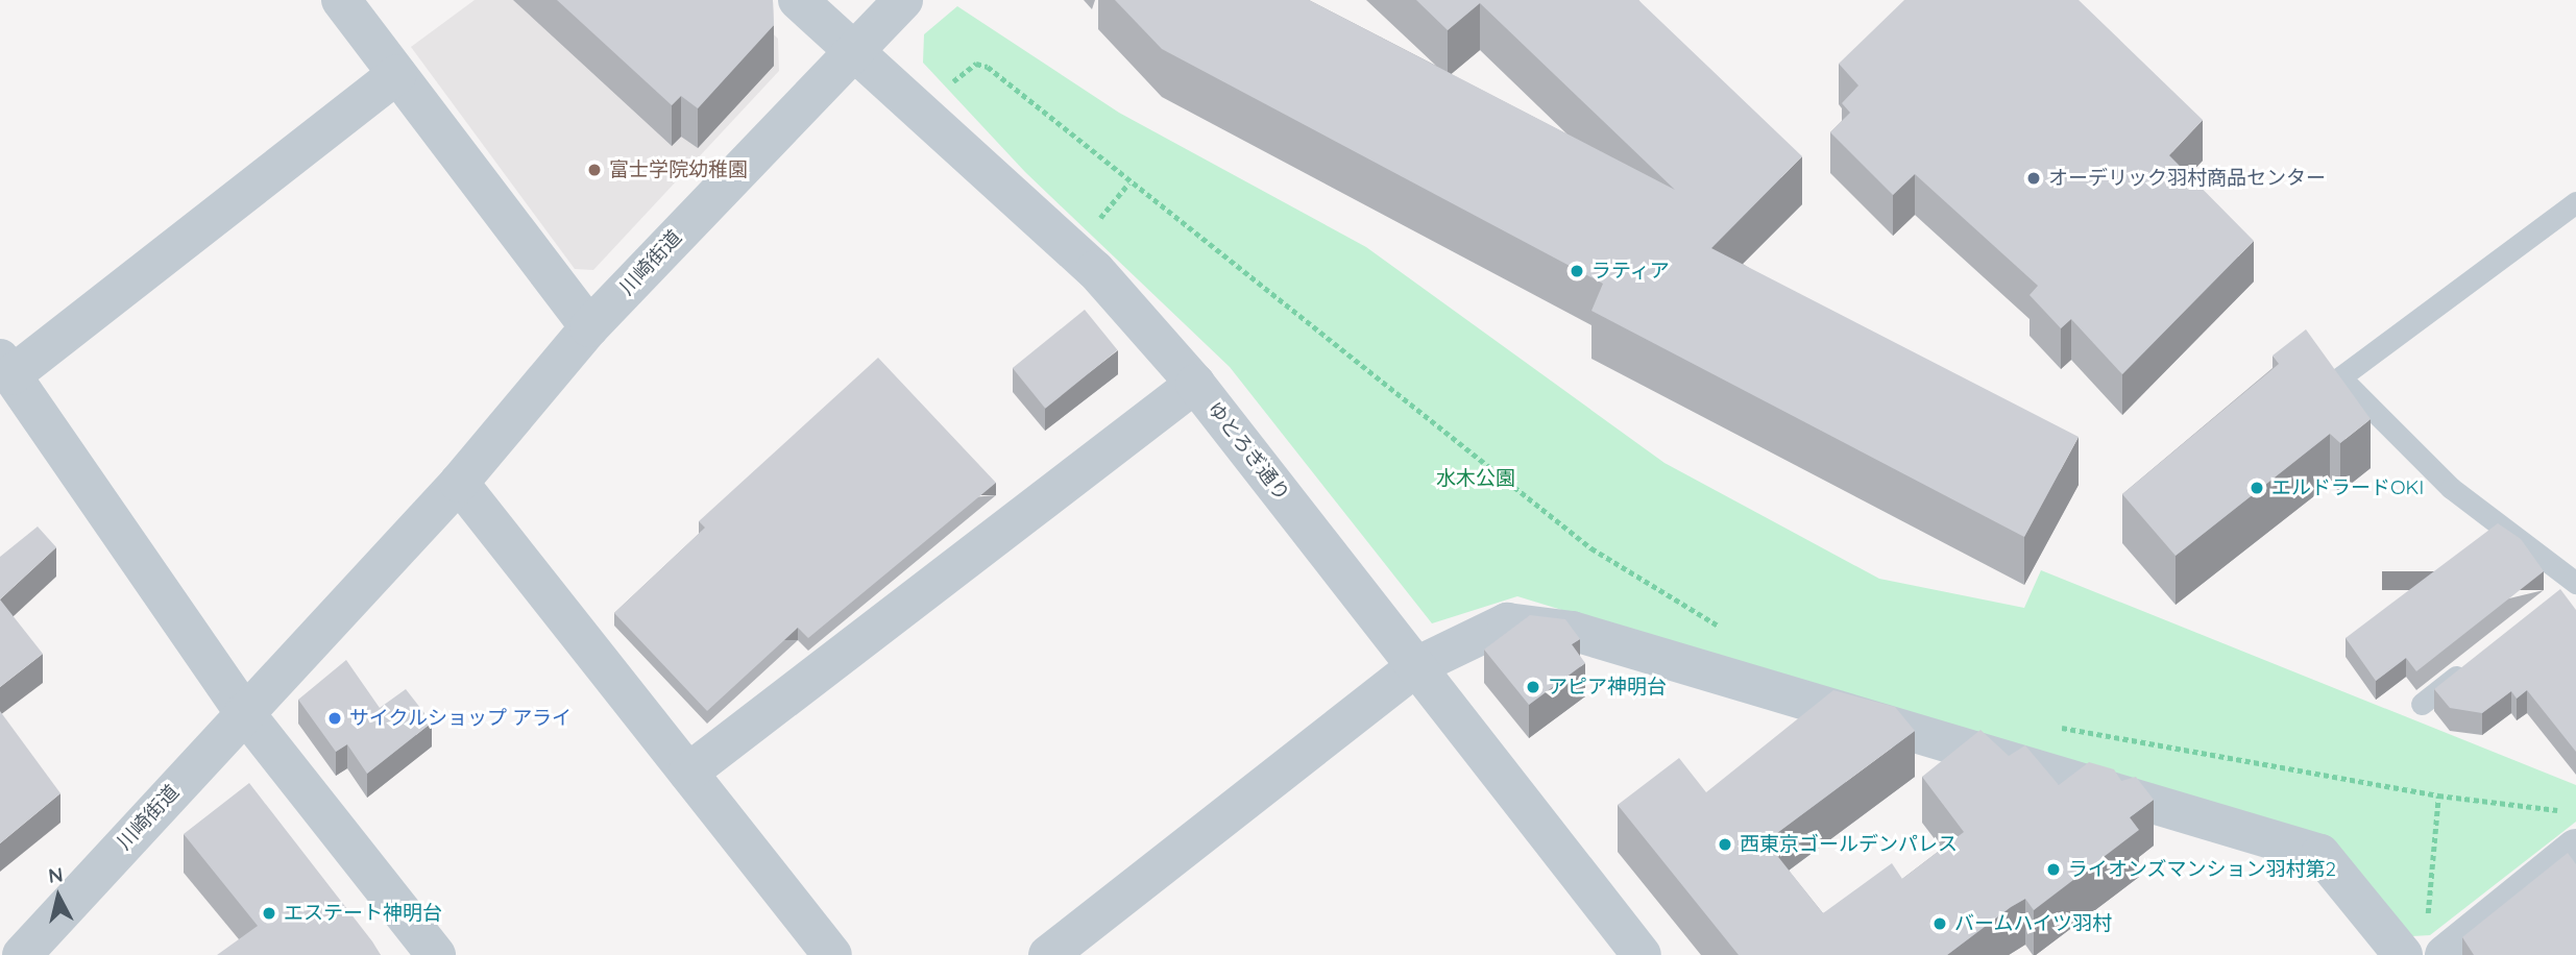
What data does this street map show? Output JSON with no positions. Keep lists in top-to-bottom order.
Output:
{
  "streets": {
    "street": ["川崎街道", "ゆとろぎ通り"]
  },
  "crossings": [
    ["川崎街道", "ゆとろぎ通り"]
  ],
  "parks": ["水木公園"],
  "places": [
    "富士学院幼稚園",
    "オーデリック羽村商品センター",
    "ラティア",
    "エルドラードOKI",
    "アピア神明台",
    "サイクルショップ アライ",
    "西東京ゴールデンパレス",
    "ライオンズマンション羽村第2",
    "エステート神明台",
    "バームハイツ羽村"
  ],
  "north": "top"
}
